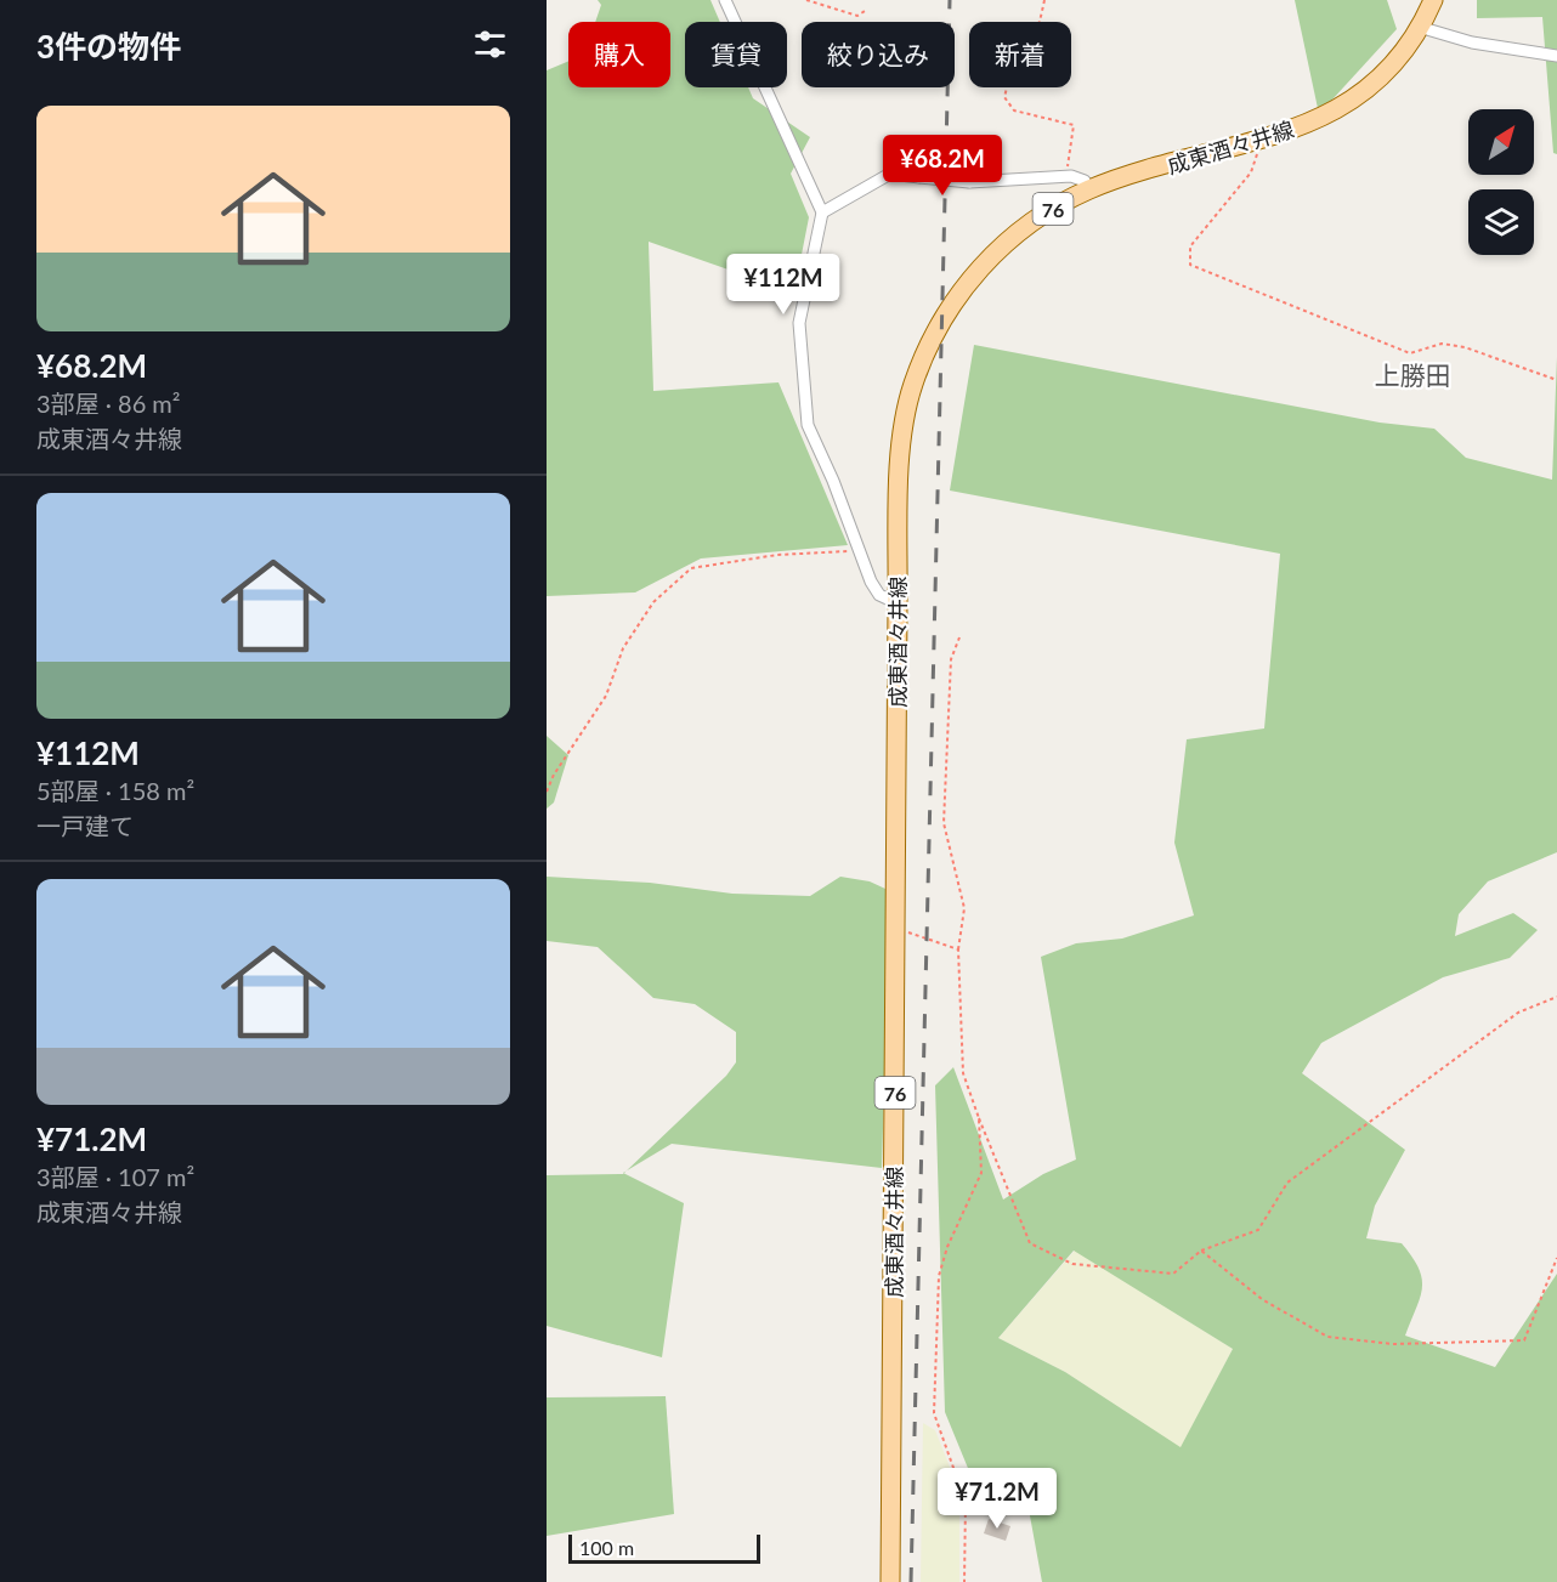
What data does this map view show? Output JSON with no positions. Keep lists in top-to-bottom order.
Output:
{
  "streets": {
    "main road": ["成東酒々井線", "76"]
  },
  "districts": ["上勝田"],
  "scale_bar": "100 m",
  "north": "top right",
  "page": {
    "heading": "3件の物件",
    "chip": [
      "購入",
      "賃貸",
      "絞り込み",
      "新着"
    ],
    "list": [
      {
        "name": "¥68.2M",
        "note": "3部屋 · 86 m² · 成東酒々井線"
      },
      {
        "name": "¥112M",
        "note": "5部屋 · 158 m² · 一戸建て"
      },
      {
        "name": "¥71.2M",
        "note": "3部屋 · 107 m² · 成東酒々井線"
      }
    ],
    "price": ["¥68.2M", "¥112M", "¥71.2M"],
    "scale": "100 m"
  }
}
